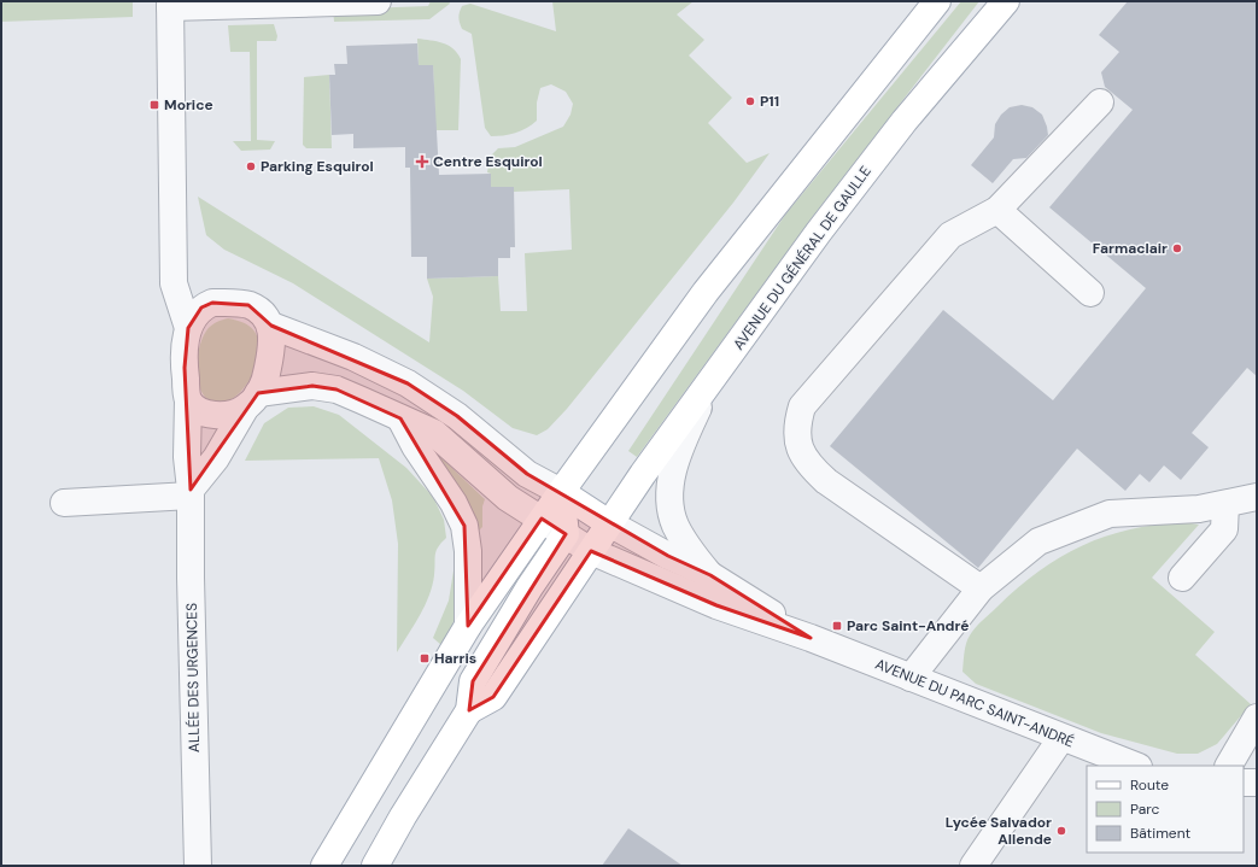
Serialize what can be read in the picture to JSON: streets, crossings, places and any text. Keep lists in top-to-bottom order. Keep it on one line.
{"streets":{"main road":["AVENUE DU GÉNÉRAL DE GAULLE"],"street":["ALLÉE DES URGENCES","AVENUE DU PARC SAINT-ANDRÉ"]},"places":{"other":["P11","Parking Esquirol","Farmaclair","Lycée Salvador Allende"],"transit":["Morice","Parc Saint-André","Harris"],"health":["Centre Esquirol"]},"legend":["Route","Parc","Bâtiment"]}
